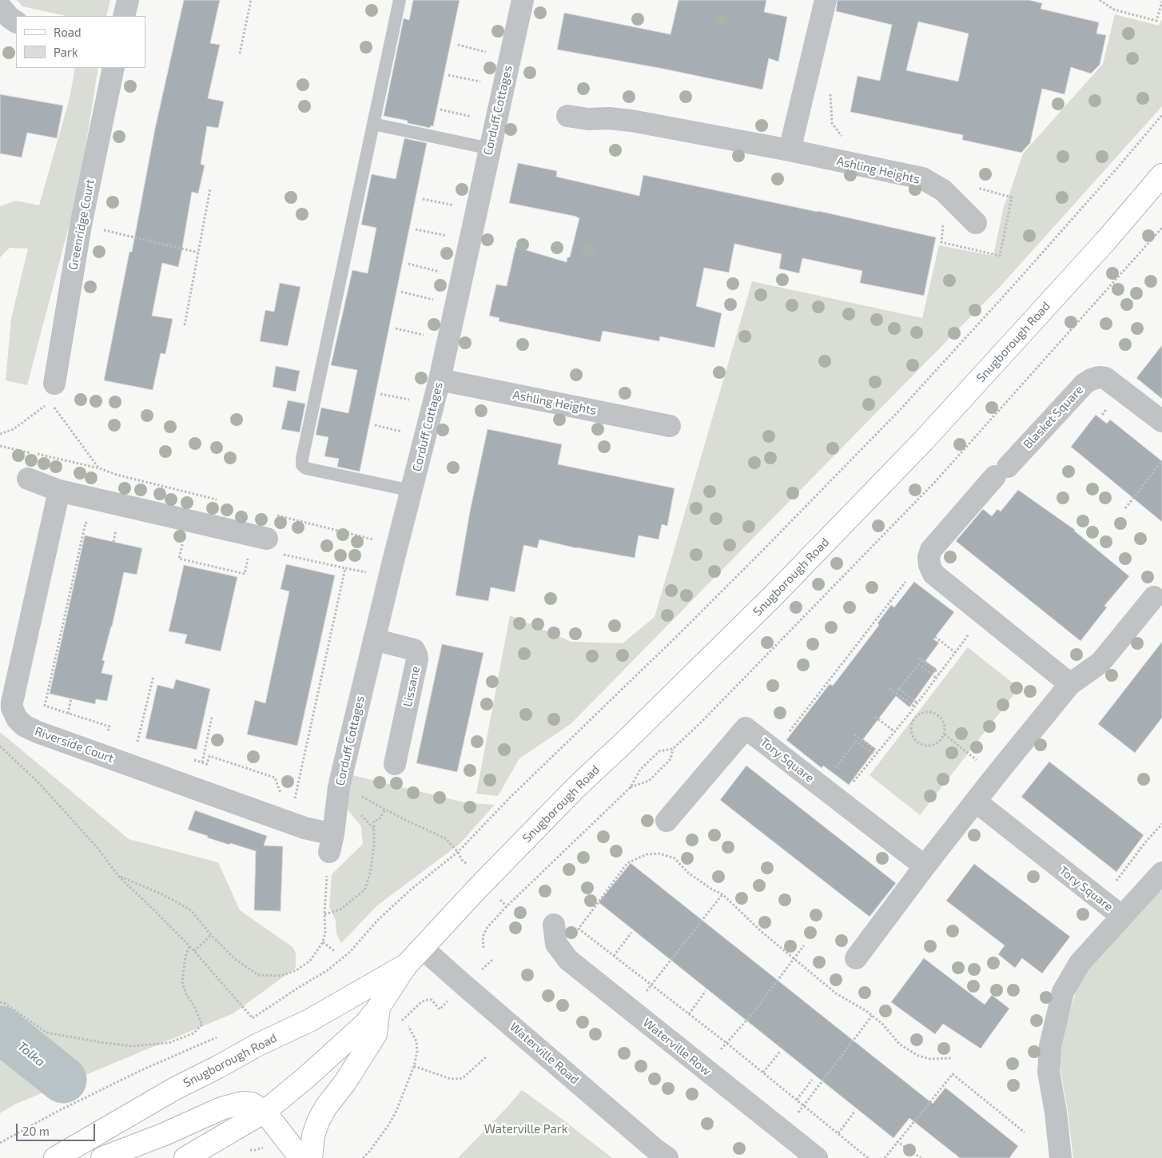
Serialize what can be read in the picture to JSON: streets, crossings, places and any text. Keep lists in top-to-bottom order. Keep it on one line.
{"streets":{"main road":["Snugborough Road"],"street":["Corduff Cottages","Ashling Heights","Greenridge Court","Blasket Square","Lissane","Riverside Court","Tory Square","Waterville Row","Waterville Road"]},"crossings":[["Corduff Cottages","Ashling Heights"],["Corduff Cottages","Lissane"],["Corduff Cottages","Riverside Court"],["Snugborough Road","Waterville Road"]],"water":["Tolka"],"parks":["Waterville Park"],"legend":["Road","Park"],"scale_bar":"20 m"}
